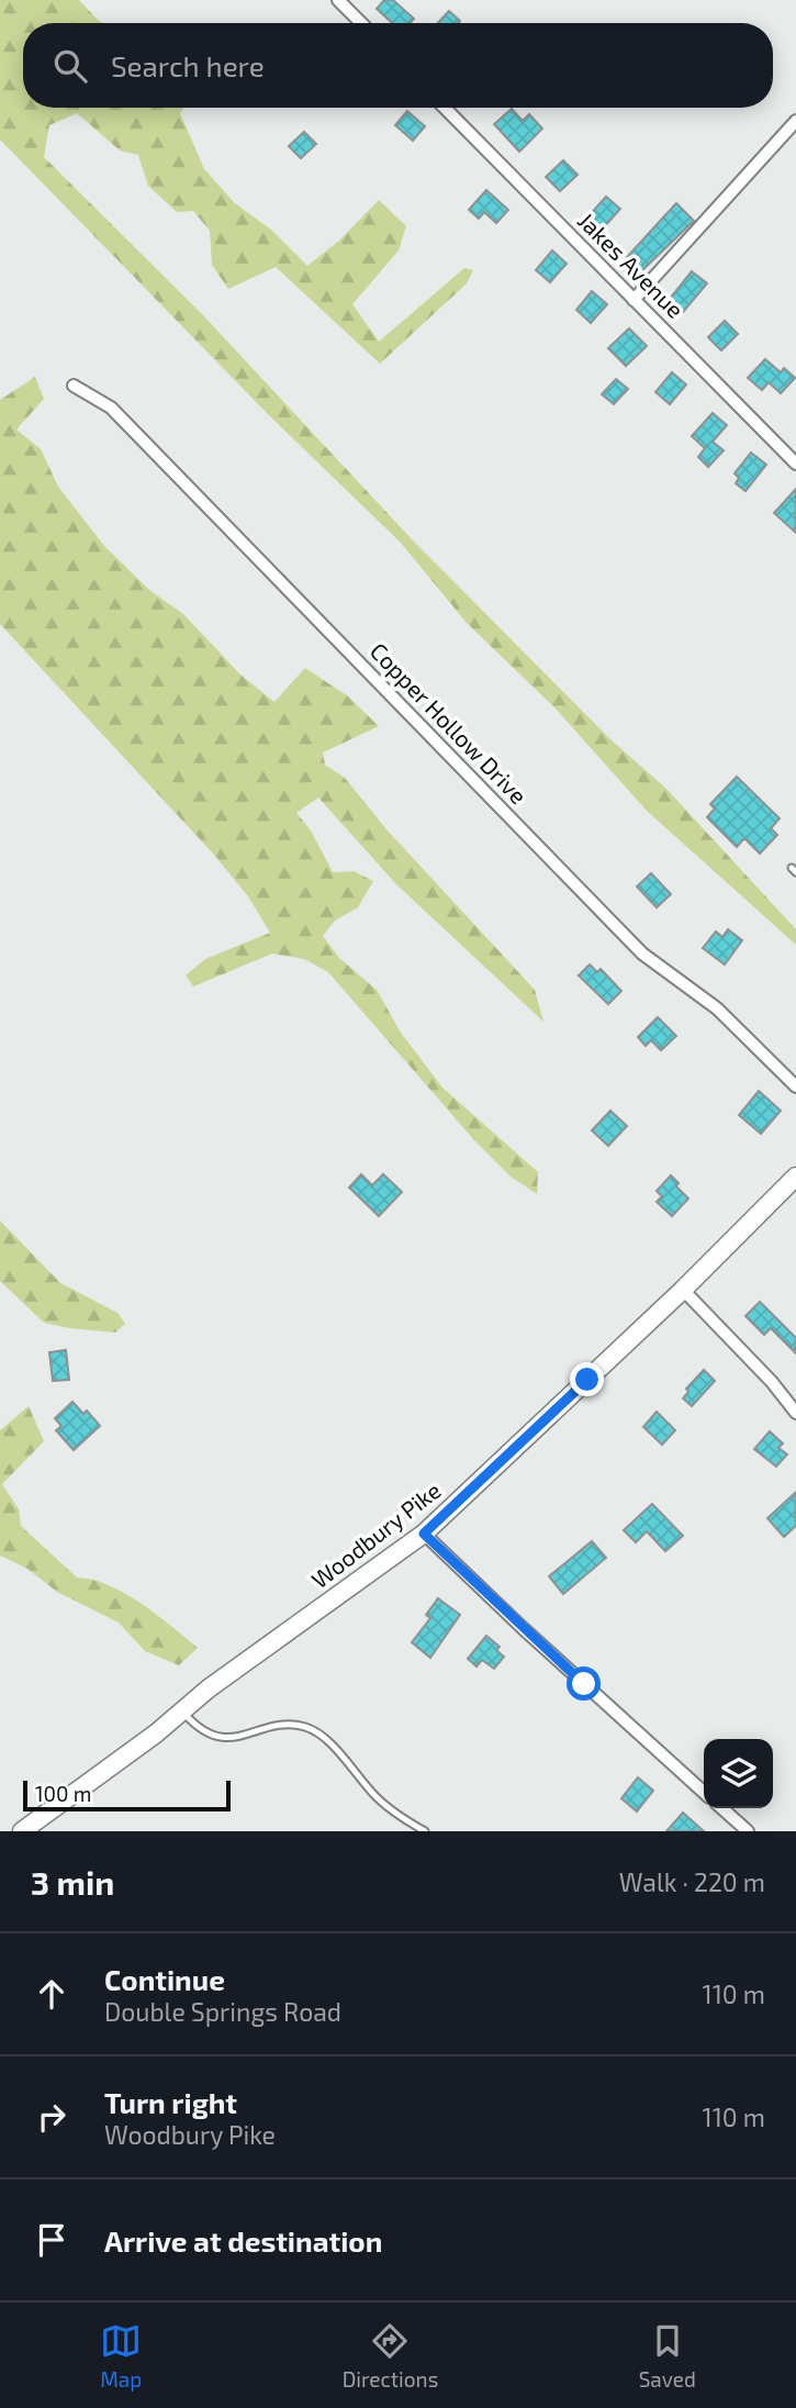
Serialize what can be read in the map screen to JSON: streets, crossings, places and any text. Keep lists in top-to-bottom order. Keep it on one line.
{"streets":{"street":["Jakes Avenue","Copper Hollow Drive","Woodbury Pike"]},"scale_bar":"100 m","page":{"search":"Search here","scale":"100 m","heading":["3 min","Walk · 220 m"],"list":[["Continue","Double Springs Road","110 m"],["Turn right","Woodbury Pike","110 m"],"Arrive at destination"],"nav":["Map","Directions","Saved"]}}
